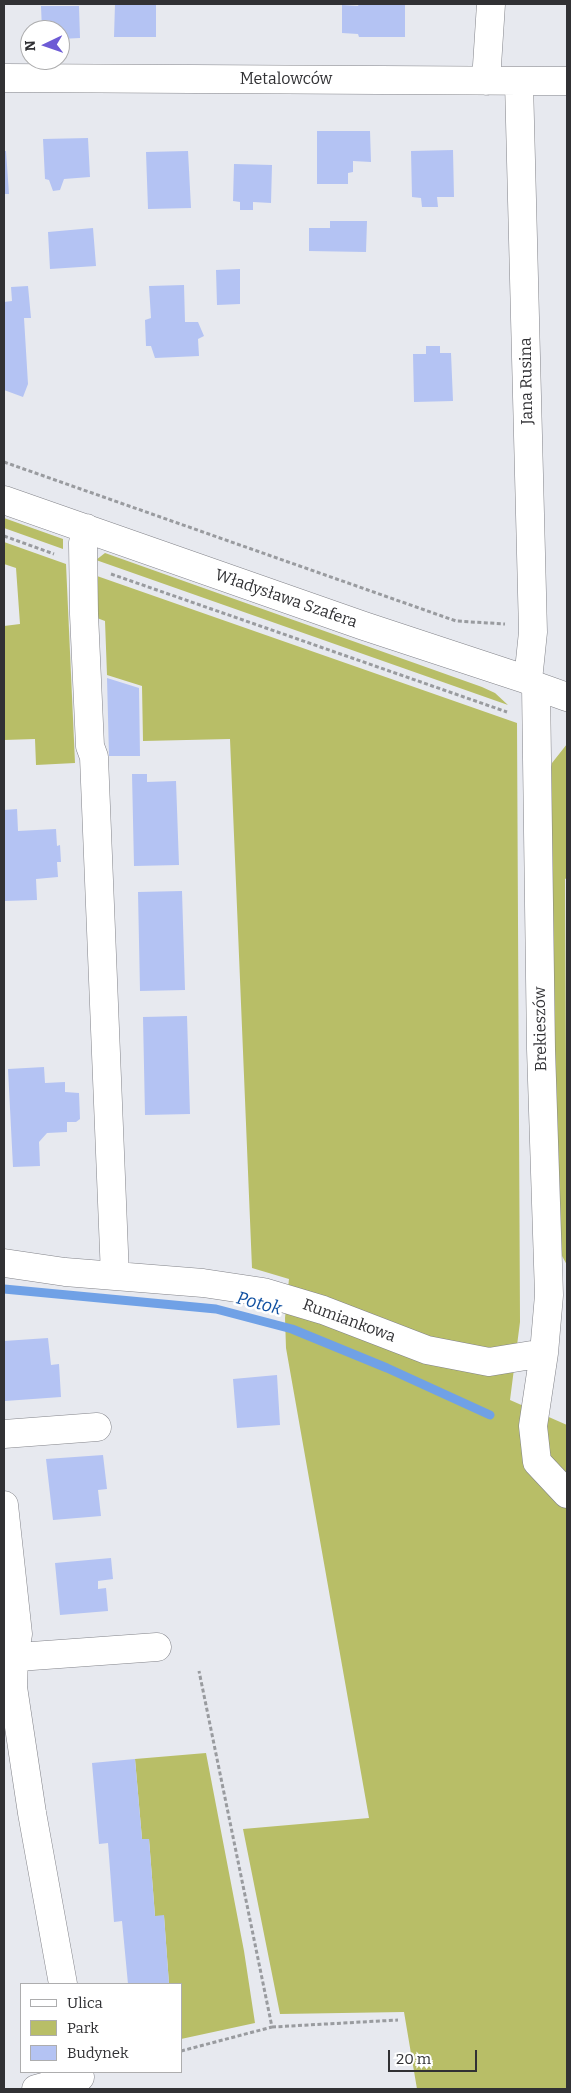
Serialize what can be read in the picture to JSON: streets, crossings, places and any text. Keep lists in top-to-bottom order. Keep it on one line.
{"streets":{"street":["Metalowców","Jana Rusina","Władysława Szafera","Brekieszów","Rumiankowa"]},"crossings":[["Metalowców","Jana Rusina"],["Jana Rusina","Władysława Szafera"],["Jana Rusina","Brekieszów"],["Władysława Szafera","Brekieszów"],["Brekieszów","Rumiankowa"]],"water":["Potok"],"legend":["Ulica","Park","Budynek"],"scale_bar":"20 m","north":"left"}
